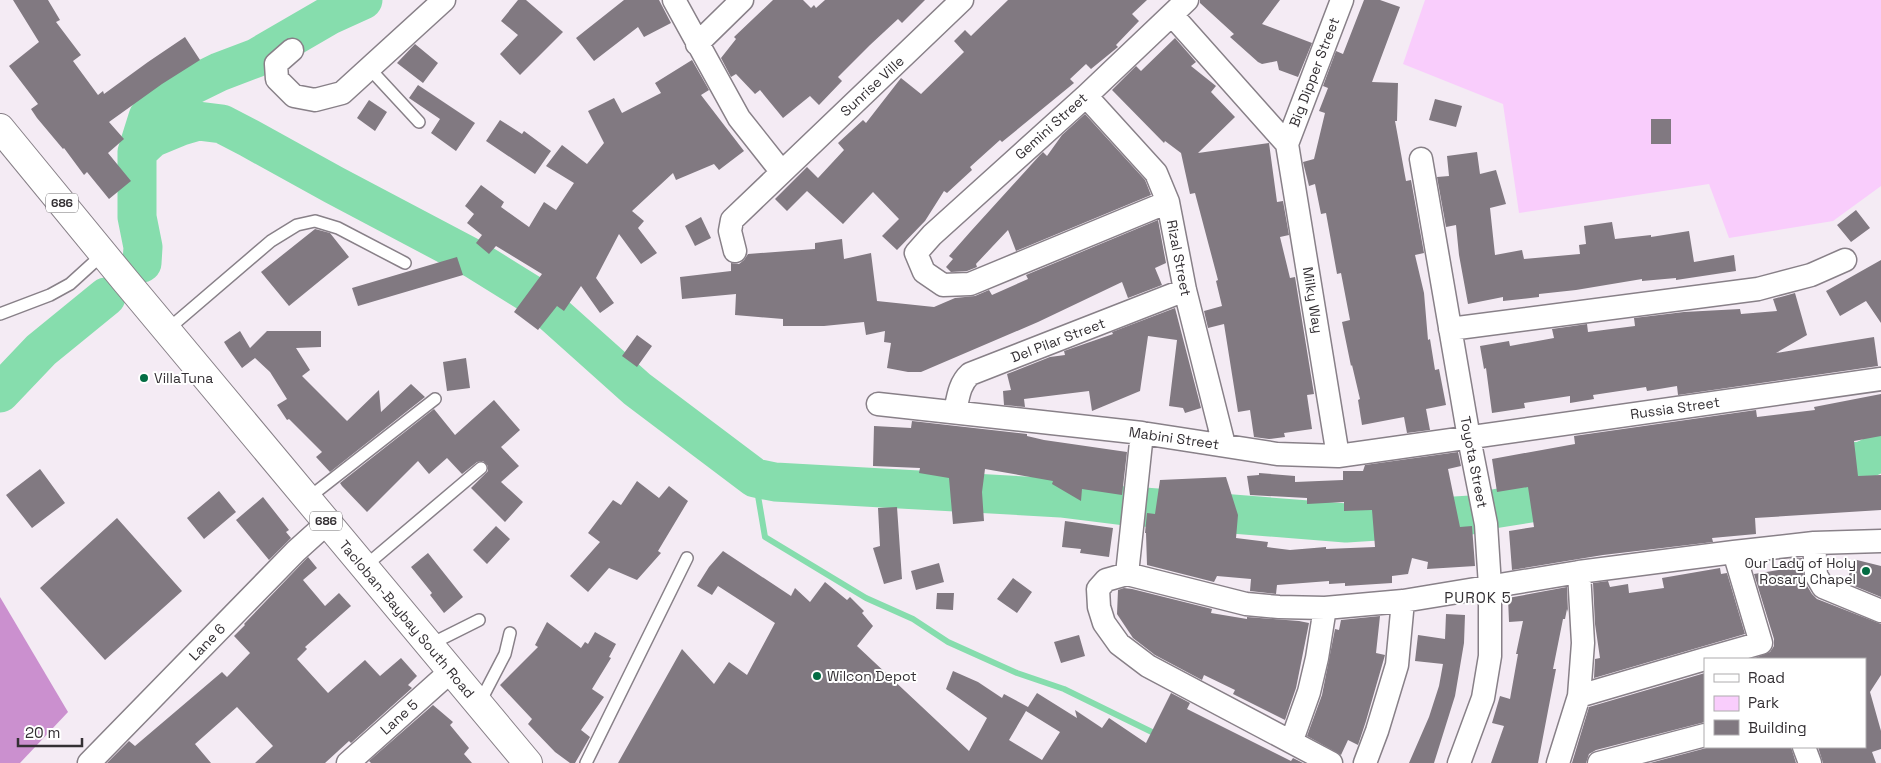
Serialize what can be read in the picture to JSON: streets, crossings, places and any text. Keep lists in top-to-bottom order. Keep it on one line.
{"streets":{"main road":["686","Tacloban-Baybay South Road"],"street":["Big Dipper Street","Sunrise Ville","Gemini Street","Rizal Street","Milky Way","Del Pilar Street","Russia Street","Mabini Street","Toyota Street","Lane 6","Lane 5"]},"crossings":[["Big Dipper Street","Milky Way"],["Gemini Street","Rizal Street"],["Rizal Street","Del Pilar Street"],["Rizal Street","Mabini Street"],["Milky Way","Mabini Street"],["Del Pilar Street","Mabini Street"],["Russia Street","Mabini Street"],["Russia Street","Toyota Street"],["Mabini Street","Toyota Street"],["Tacloban-Baybay South Road","Lane 6"],["Tacloban-Baybay South Road","Lane 5"]],"districts":["PUROK 5"],"places":["VillaTuna","Our Lady of Holy Rosary Chapel","Wilcon Depot"],"legend":["Road","Park","Building"],"scale_bar":"20 m"}
